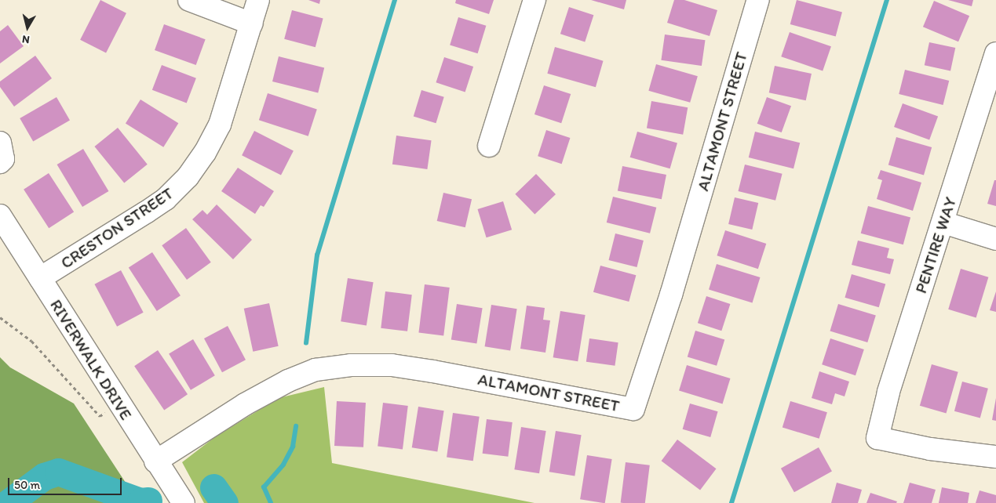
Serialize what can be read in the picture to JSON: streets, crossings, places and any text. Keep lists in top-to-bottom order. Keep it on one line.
{"streets":{"street":["ALTAMONT STREET","CRESTON STREET","PENTIRE WAY","RIVERWALK DRIVE"]},"crossings":[["ALTAMONT STREET","RIVERWALK DRIVE"],["CRESTON STREET","RIVERWALK DRIVE"]],"scale_bar":"50 m","north":"bottom"}
